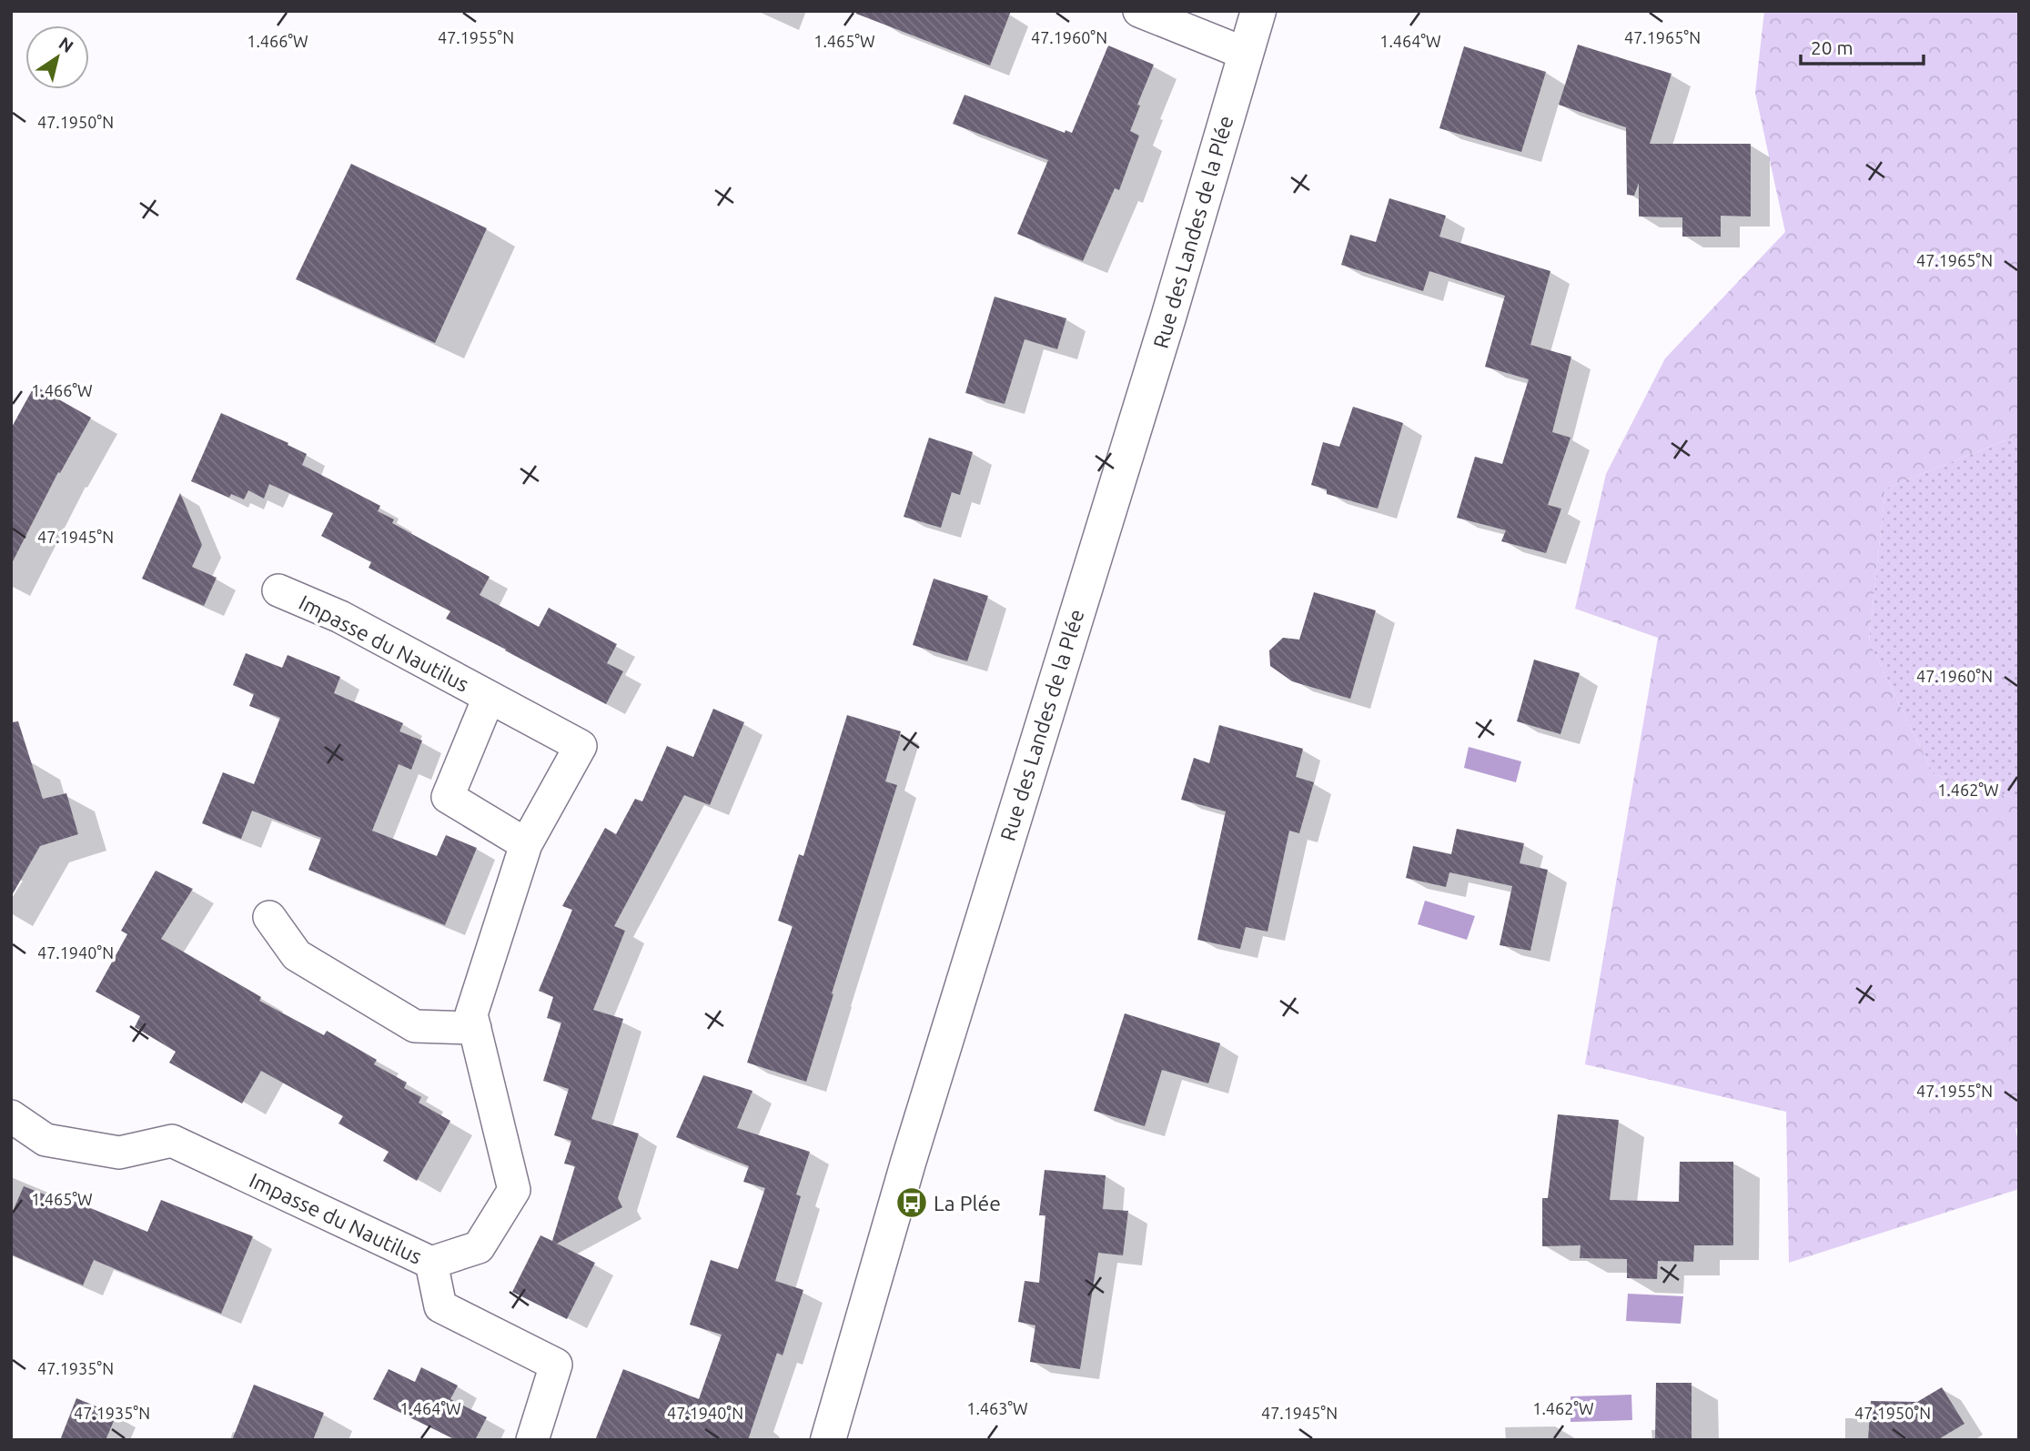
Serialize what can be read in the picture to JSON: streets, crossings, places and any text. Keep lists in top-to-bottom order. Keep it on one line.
{"streets":{"street":["Rue des Landes de la Plée","Impasse du Nautilus"]},"places":{"bus stop":["La Plée"]},"scale_bar":"20 m","north":"top right","coordinates":["47.1955°N","47.1960°N","47.1965°N","1.466°W","1.465°W","1.464°W","47.1950°N","47.1945°N","1.462°W","47.1940°N","47.1935°N","1.463°W"]}
